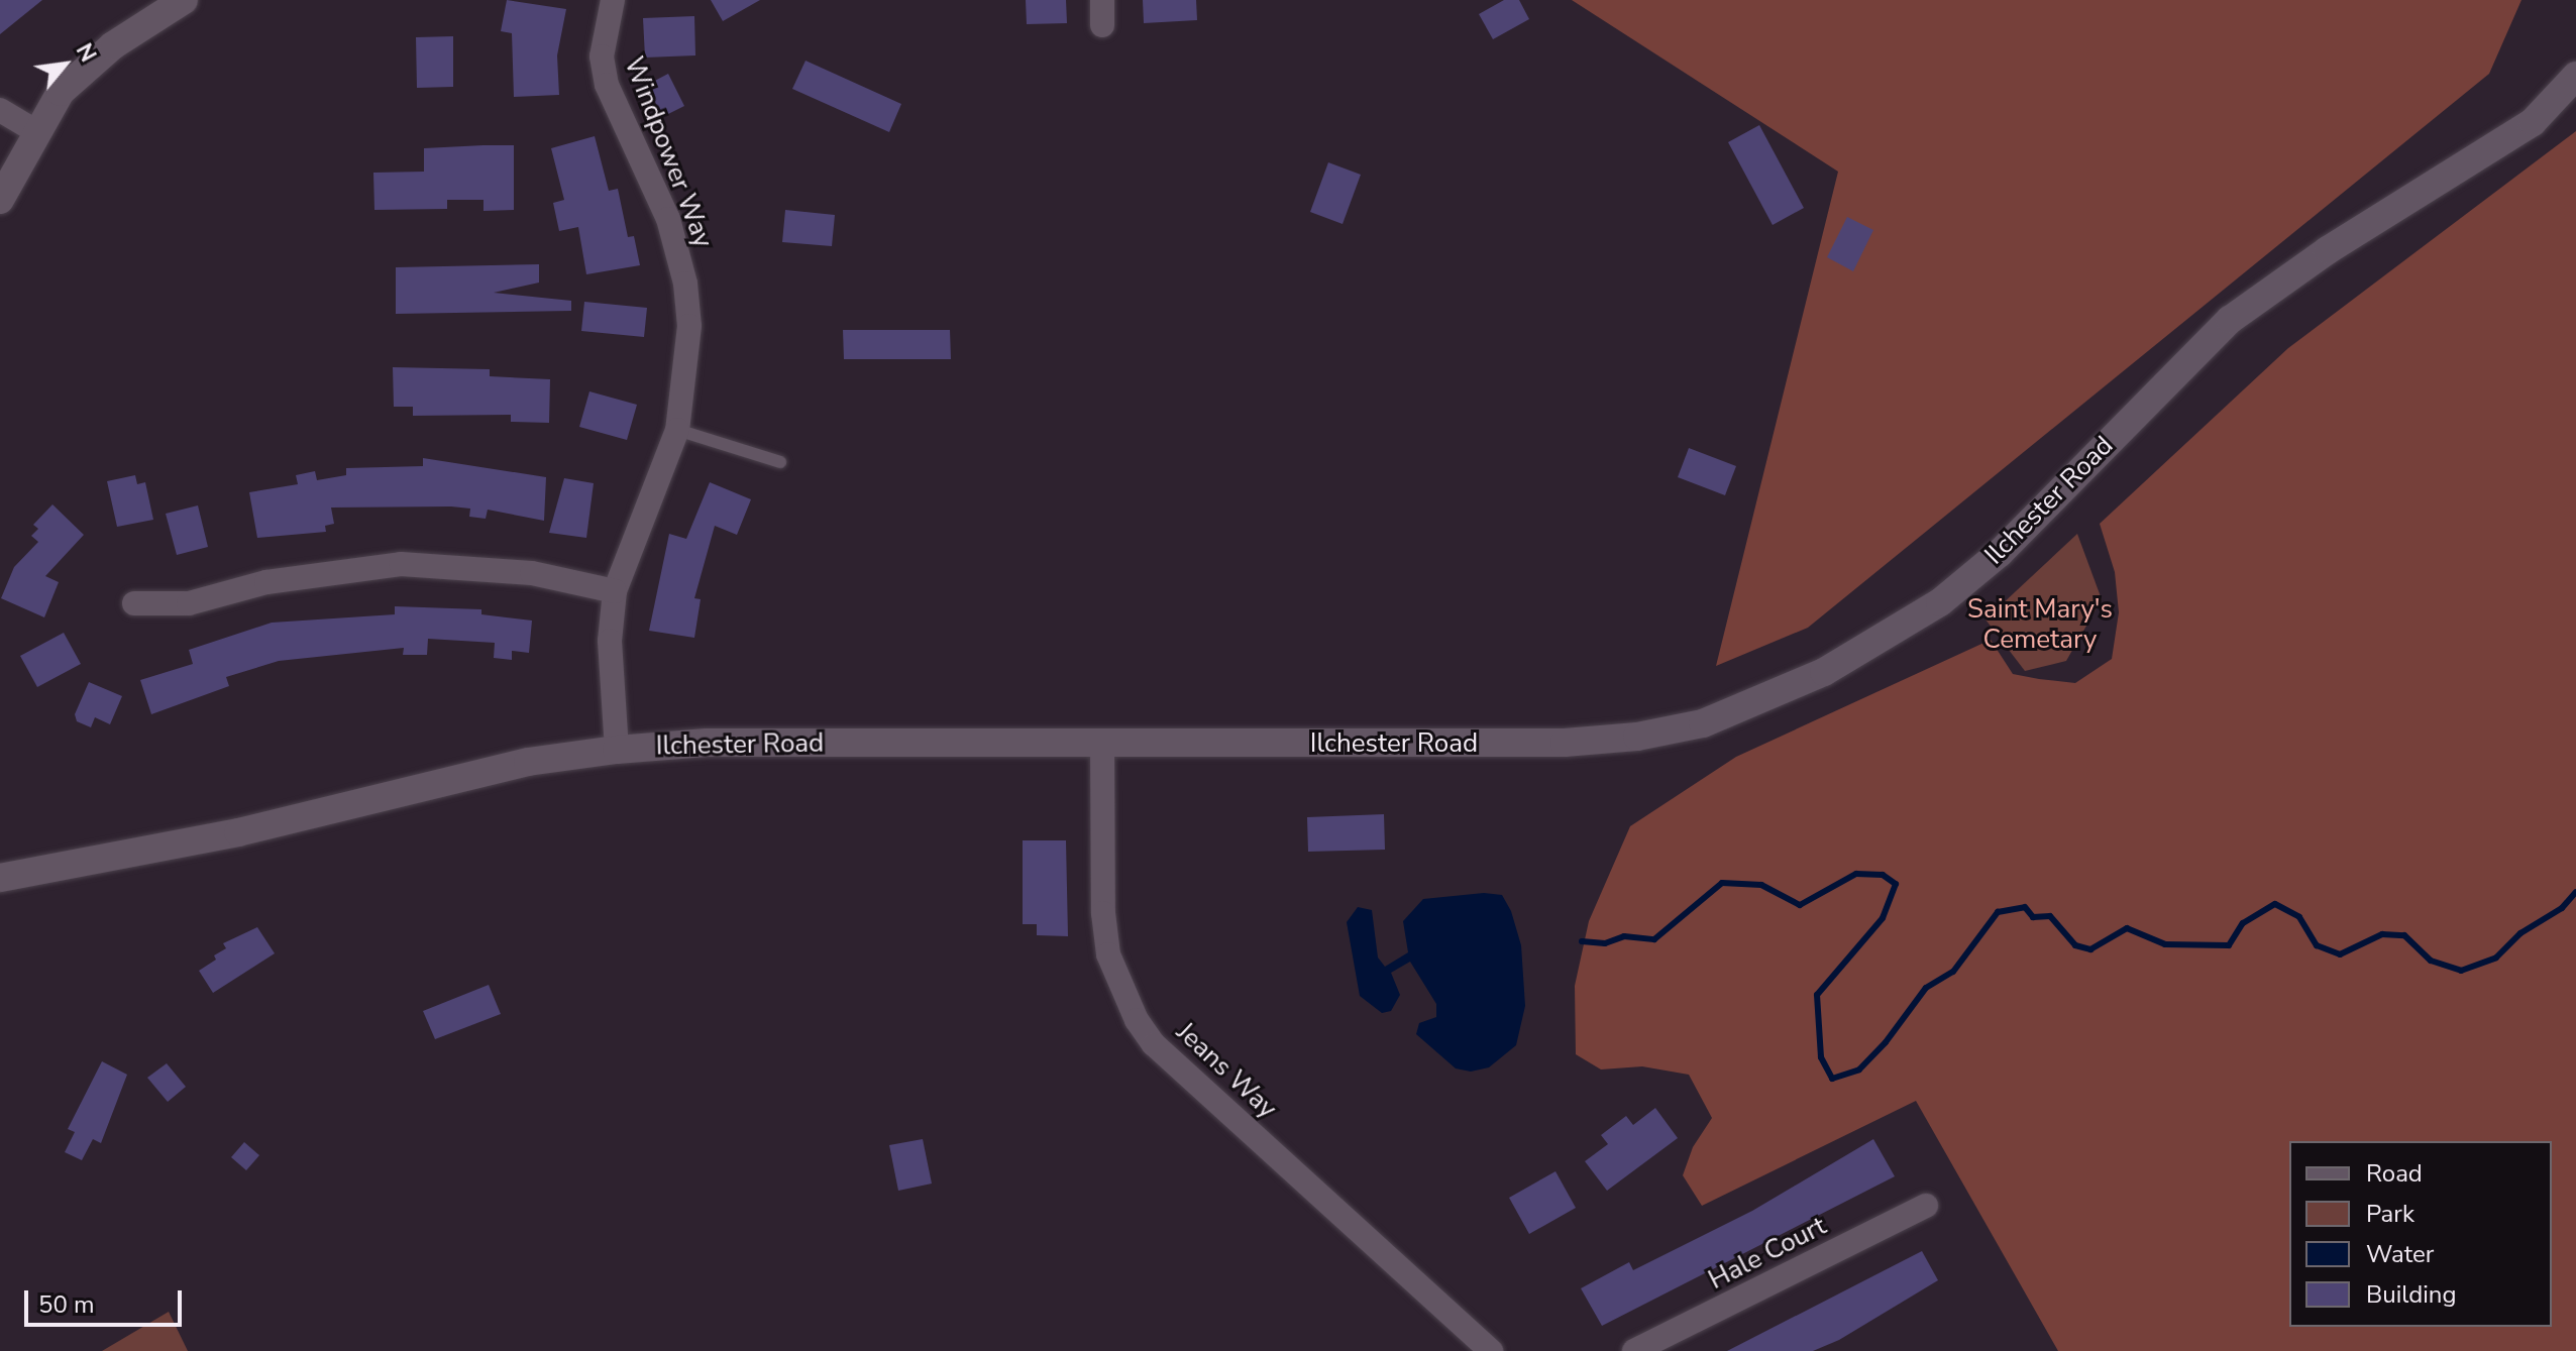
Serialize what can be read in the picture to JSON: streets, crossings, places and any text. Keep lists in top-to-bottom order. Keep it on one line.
{"streets":{"street":["Windpower Way","Ilchester Road","Jeans Way","Hale Court"]},"crossings":[["Windpower Way","Ilchester Road"],["Ilchester Road","Jeans Way"]],"parks":["Saint Mary's Cemetary"],"legend":["Road","Park","Water","Building"],"scale_bar":"50 m","north":"top right"}
